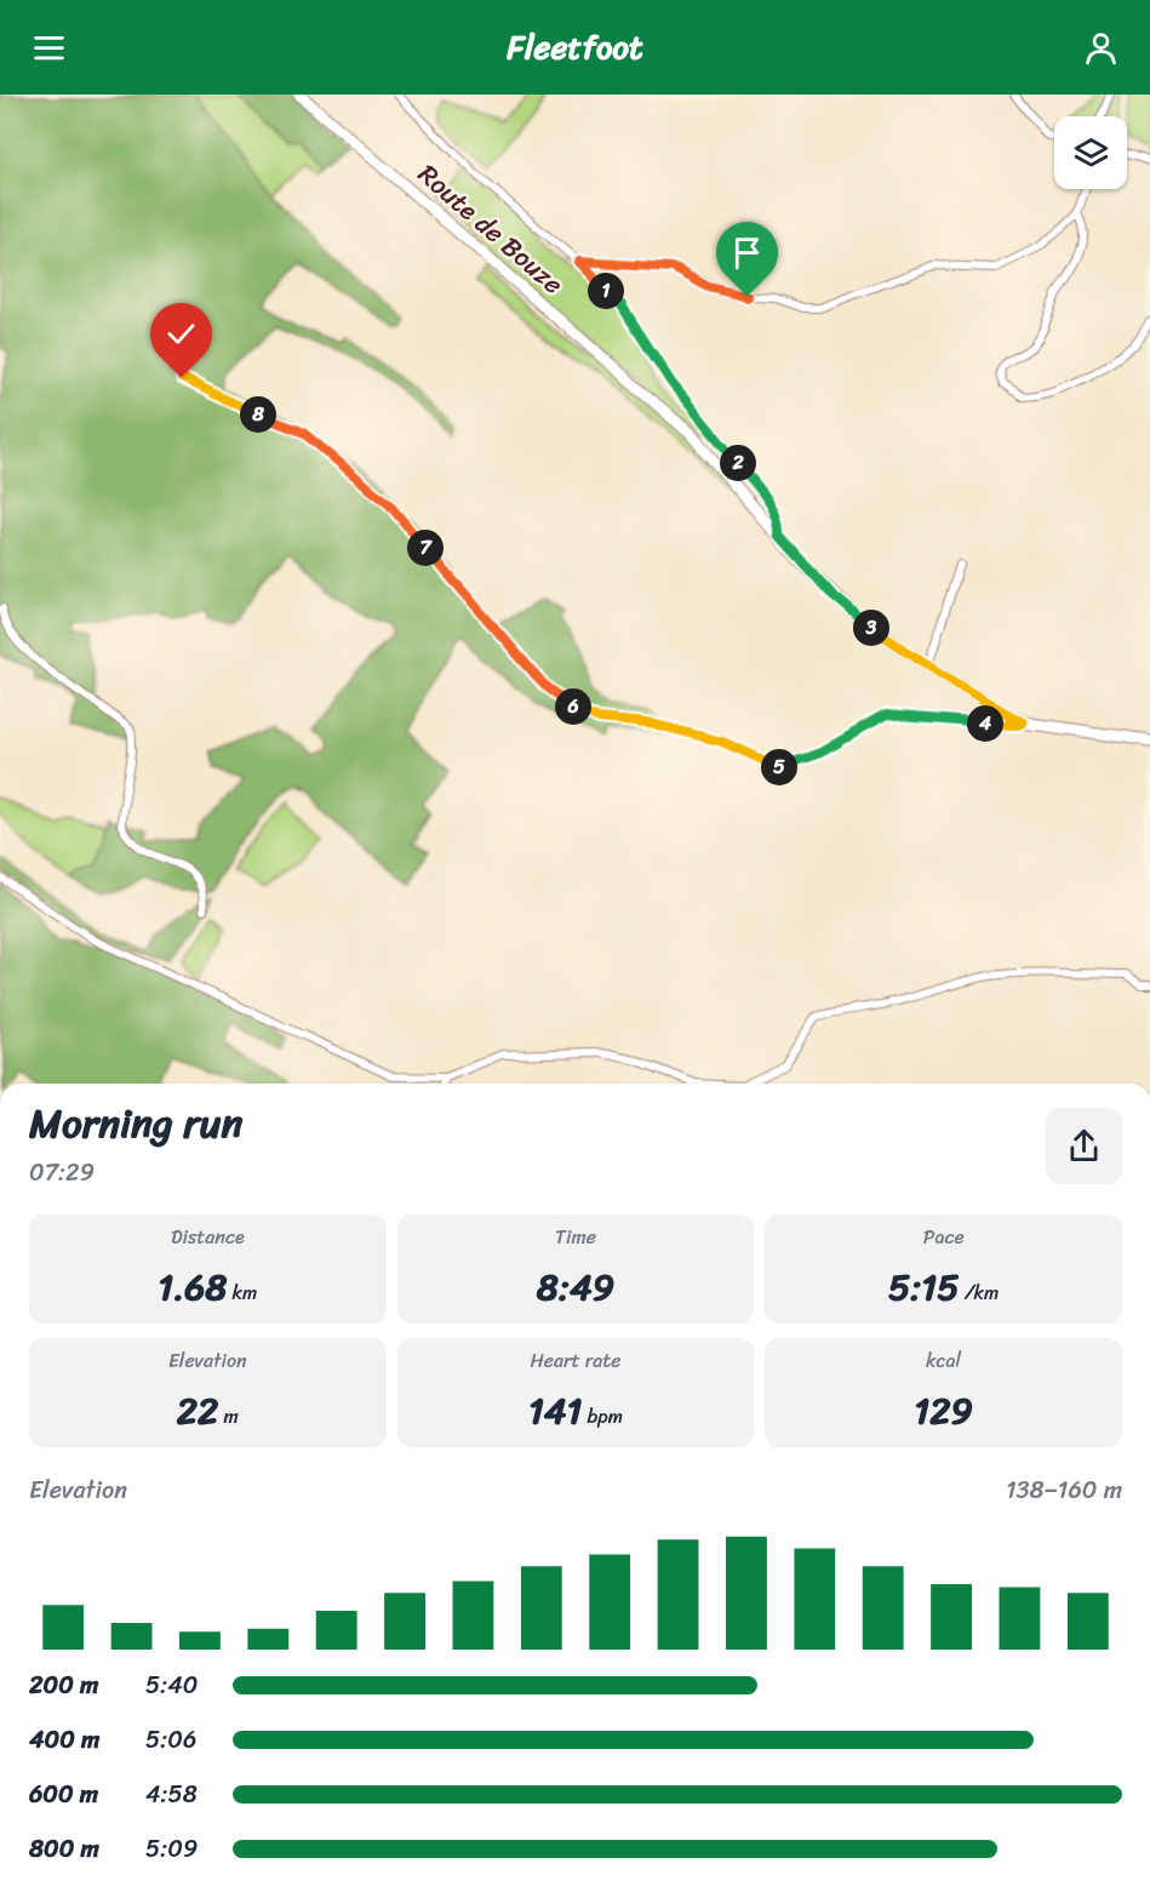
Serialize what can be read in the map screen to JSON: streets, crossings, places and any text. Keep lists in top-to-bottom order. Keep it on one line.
{"streets":{"main road":["Route de Bouze"]},"page":{"header":"Fleetfoot","pins":["1","8","2","7","3","6","4","5"],"heading":["Morning run","07:29"],"stats":[["Distance","1.68 km"],["Time","8:49"],["Pace","5:15 /km"],["Elevation","22 m"],["Heart rate","141 bpm"],["kcal","129"]],"chart":["Elevation","138–160 m"],"list":[{"name":"200 m","note":"5:40"},{"name":"400 m","note":"5:06"},{"name":"600 m","note":"4:58"},{"name":"800 m","note":"5:09"}]}}
